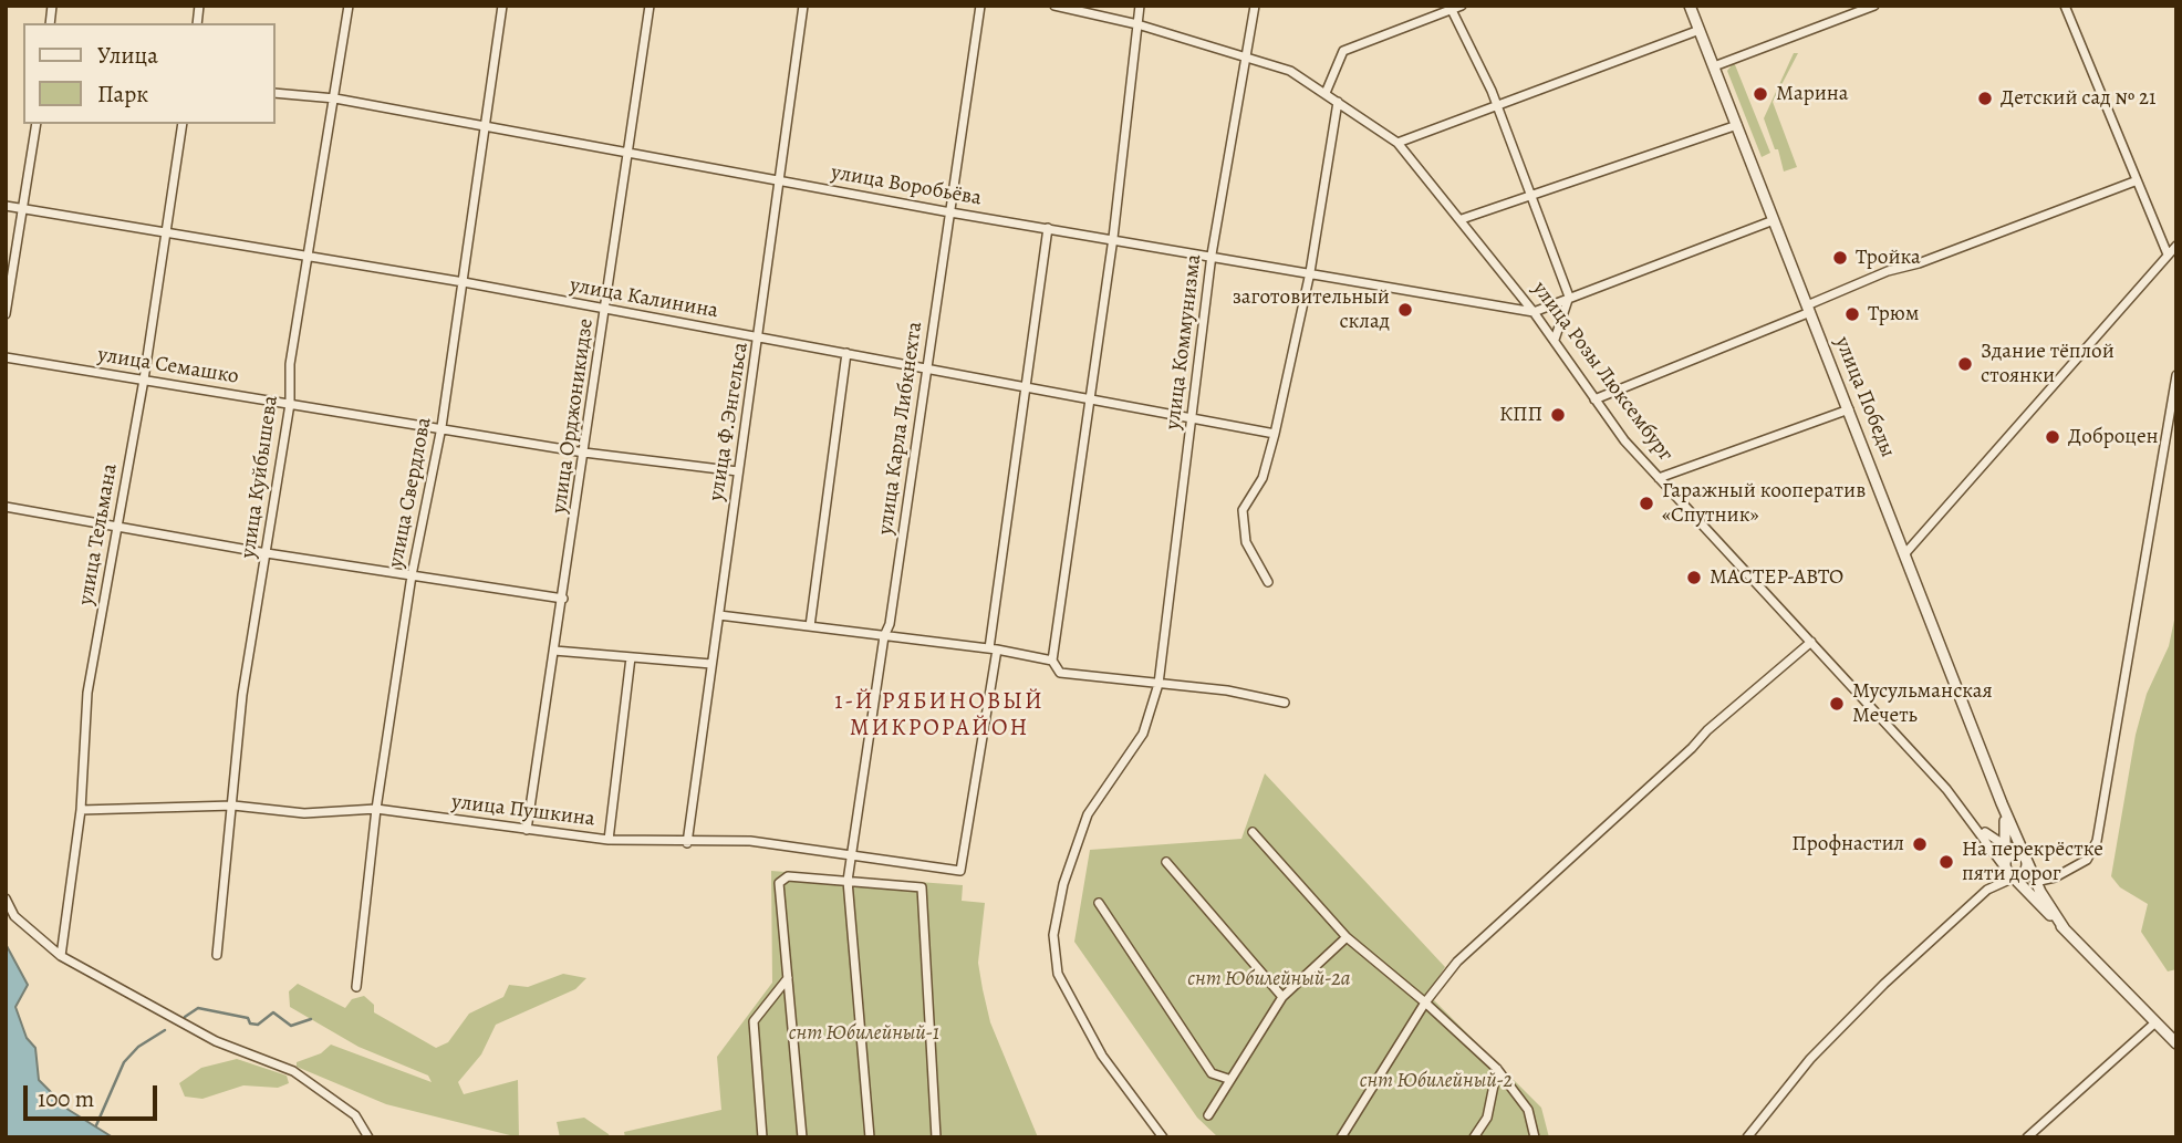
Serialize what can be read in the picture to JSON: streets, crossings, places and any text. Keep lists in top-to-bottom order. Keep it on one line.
{"streets":{"street":["улица Воробьёва","улица Калинина","улица Коммунизма","улица Семашко","улица Розы Люксембург","улица Победы","улица Орджоникидзе","улица Ф.Энгельса","улица Карла Либкнехта","улица Куйбышева","улица Свердлова","улица Тельмана","улица Пушкина"]},"crossings":[["улица Воробьёва","улица Коммунизма"],["улица Воробьёва","улица Розы Люксембург"],["улица Воробьёва","улица Орджоникидзе"],["улица Воробьёва","улица Ф.Энгельса"],["улица Воробьёва","улица Карла Либкнехта"],["улица Воробьёва","улица Куйбышева"],["улица Воробьёва","улица Свердлова"],["улица Калинина","улица Коммунизма"],["улица Калинина","улица Орджоникидзе"],["улица Калинина","улица Ф.Энгельса"],["улица Калинина","улица Карла Либкнехта"],["улица Калинина","улица Куйбышева"],["улица Калинина","улица Свердлова"],["улица Калинина","улица Тельмана"],["улица Коммунизма","улица Розы Люксембург"],["улица Семашко","улица Орджоникидзе"],["улица Семашко","улица Ф.Энгельса"],["улица Семашко","улица Куйбышева"],["улица Семашко","улица Свердлова"],["улица Семашко","улица Тельмана"],["улица Розы Люксембург","улица Победы"],["улица Орджоникидзе","улица Пушкина"],["улица Ф.Энгельса","улица Пушкина"],["улица Карла Либкнехта","улица Пушкина"],["улица Куйбышева","улица Пушкина"],["улица Свердлова","улица Пушкина"],["улица Тельмана","улица Пушкина"]],"districts":["1-Й РЯБИНОВЫЙ МИКРОРАЙОН"],"parks":["снт Юбилейный-2а","снт Юбилейный-1","снт Юбилейный-2"],"places":["Марина","Детский сад № 21","Тройка","заготовительный склад","Трюм","Здание тёплой стоянки","КПП","Доброцен","Гаражный кооператив «Спутник»","МАСТЕР-АВТО","Мусульманская Мечеть","Профнастил","На перекрёстке пяти дорог"],"legend":["Улица","Парк"],"scale_bar":"100 m"}
